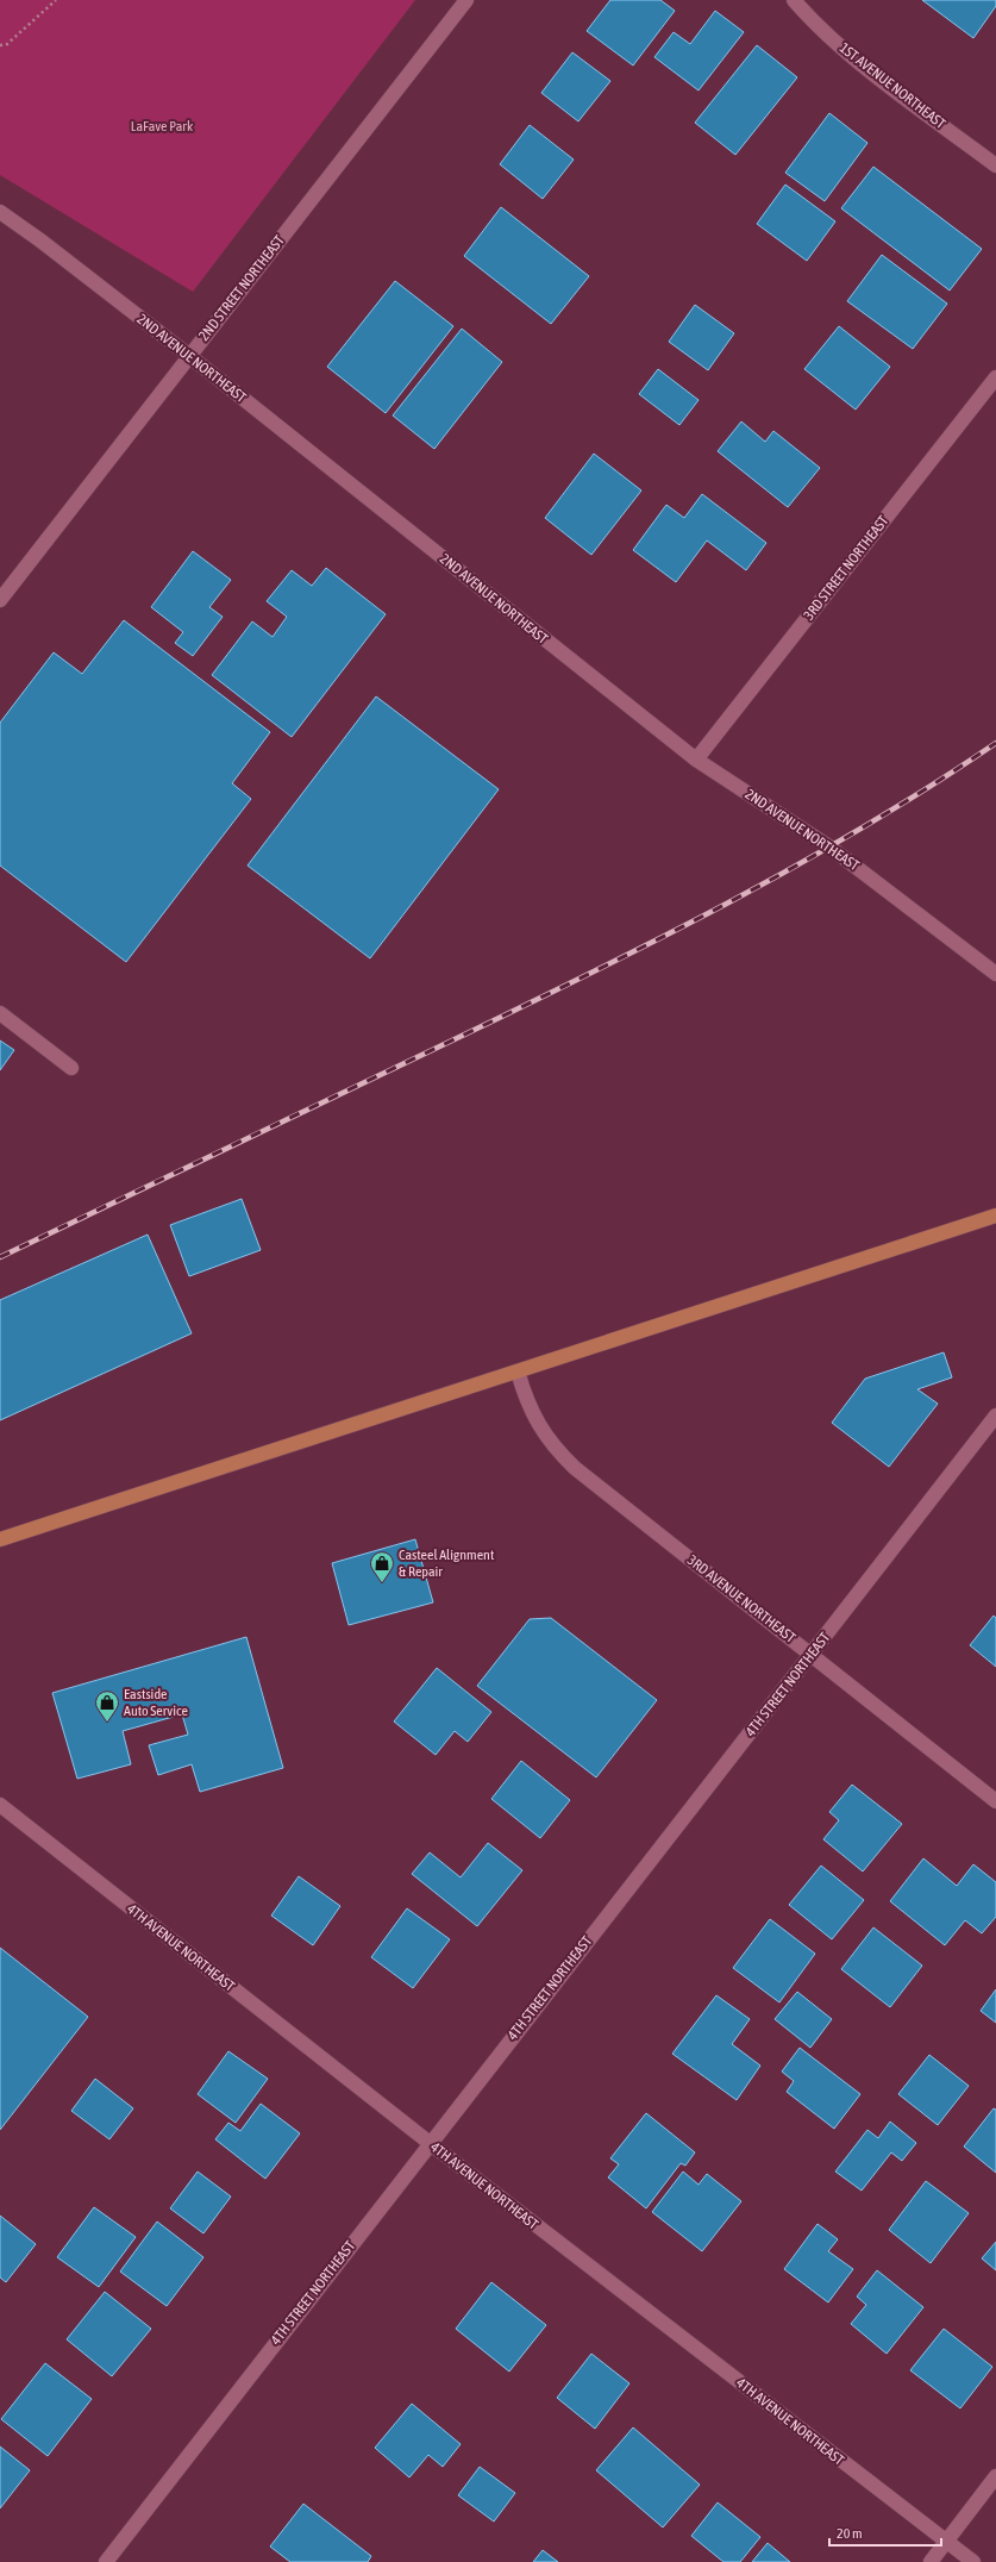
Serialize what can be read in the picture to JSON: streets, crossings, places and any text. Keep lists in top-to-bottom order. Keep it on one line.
{"streets":{"street":["1ST AVENUE NORTHEAST","2ND STREET NORTHEAST","2ND AVENUE NORTHEAST","3RD STREET NORTHEAST","3RD AVENUE NORTHEAST","4TH STREET NORTHEAST","4TH AVENUE NORTHEAST"]},"crossings":[["2ND STREET NORTHEAST","2ND AVENUE NORTHEAST"],["2ND AVENUE NORTHEAST","3RD STREET NORTHEAST"],["3RD AVENUE NORTHEAST","4TH STREET NORTHEAST"],["4TH STREET NORTHEAST","4TH AVENUE NORTHEAST"]],"parks":["LaFave Park"],"places":{"shop":["Casteel Alignment & Repair","Eastside Auto Service"]},"scale_bar":"20 m"}
